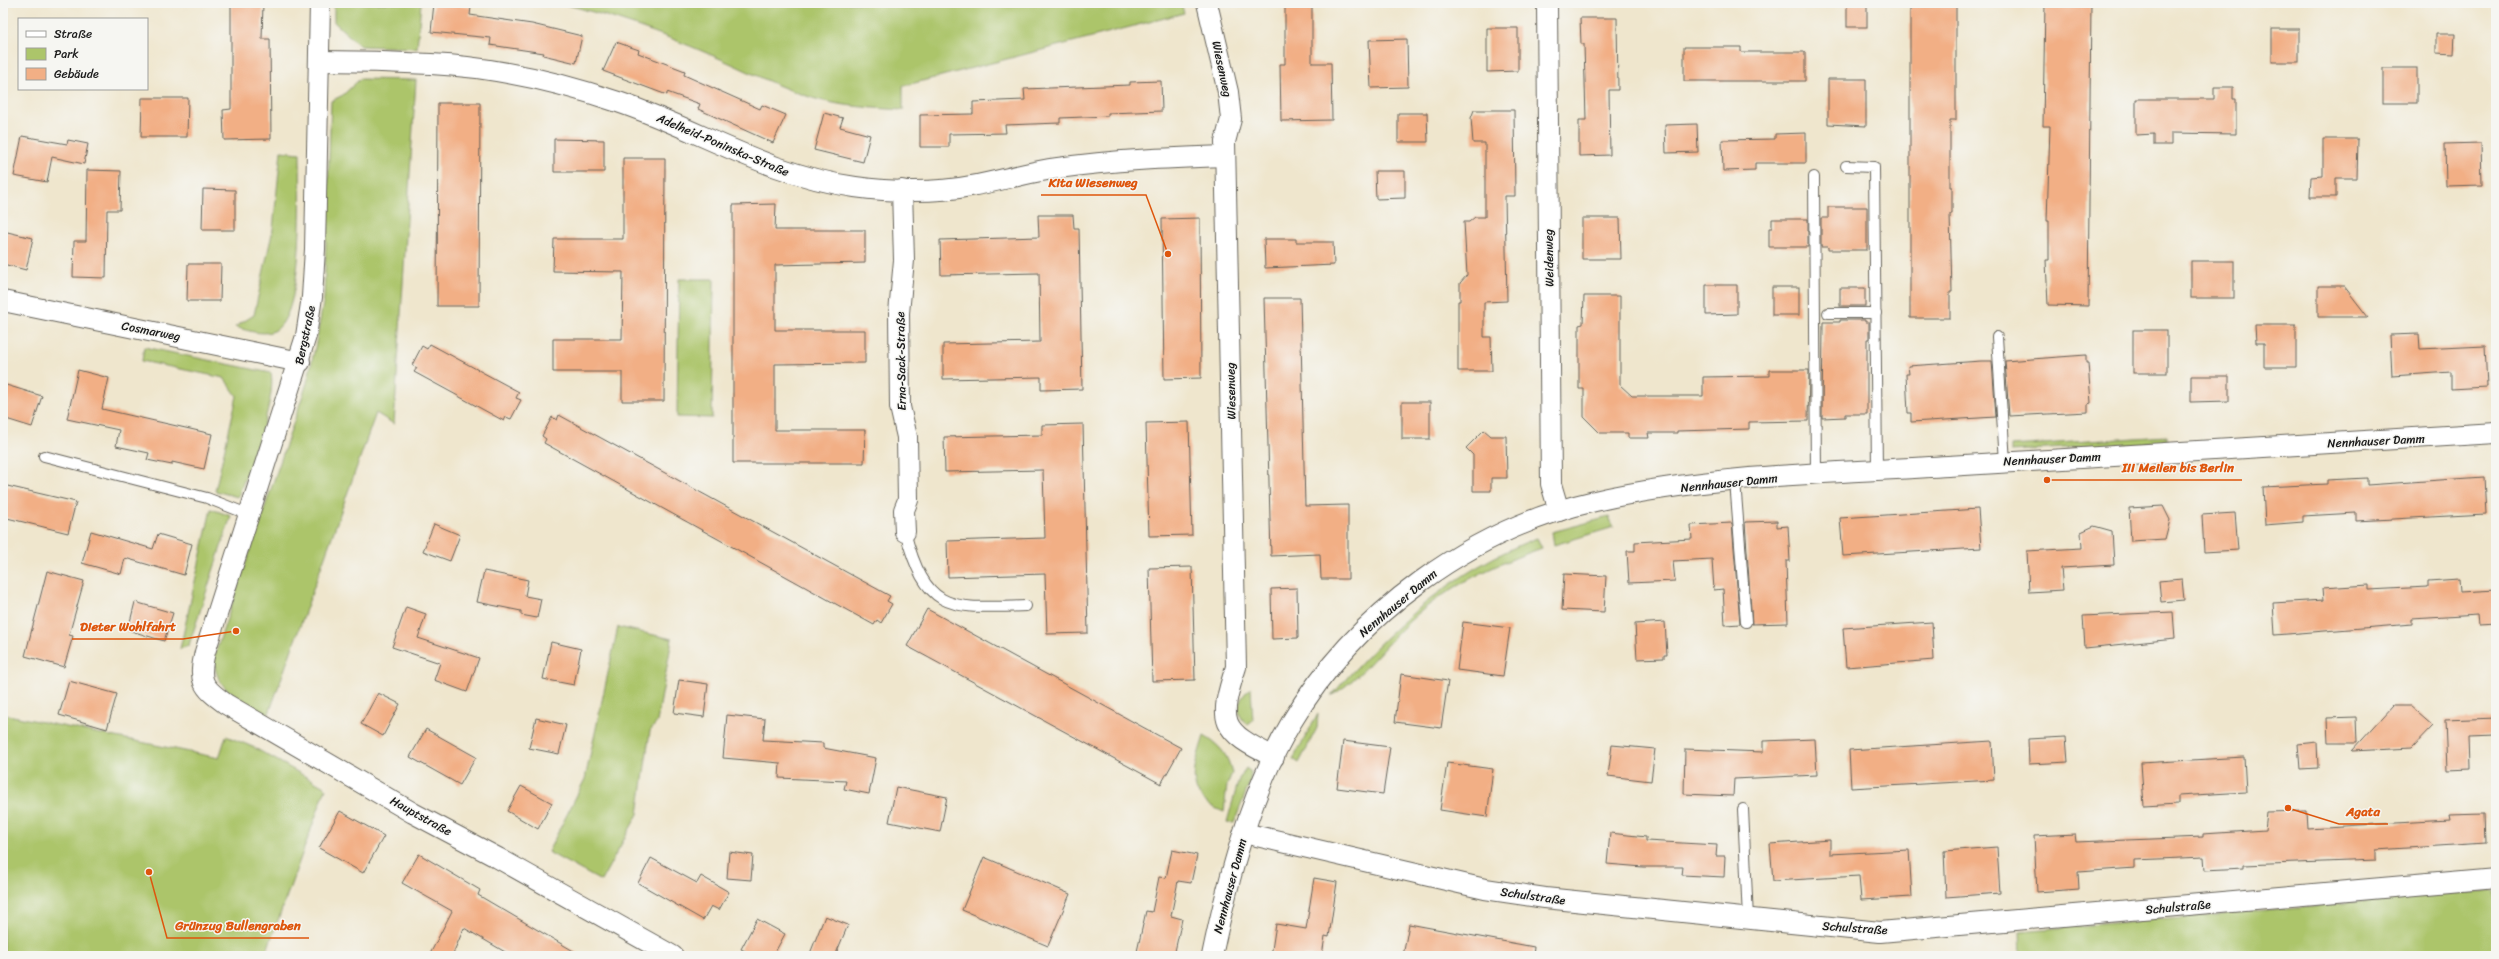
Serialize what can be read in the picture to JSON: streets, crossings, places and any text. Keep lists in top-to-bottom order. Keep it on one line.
{"streets":{"street":["Wiesenweg","Adelheid-Poninska-Straße","Weidenweg","Cosmarweg","Bergstraße","Erna-Sack-Straße","Nennhauser Damm","Hauptstraße","Schulstraße"]},"crossings":[["Wiesenweg","Adelheid-Poninska-Straße"],["Wiesenweg","Nennhauser Damm"],["Adelheid-Poninska-Straße","Bergstraße"],["Adelheid-Poninska-Straße","Erna-Sack-Straße"],["Weidenweg","Nennhauser Damm"],["Cosmarweg","Bergstraße"],["Bergstraße","Hauptstraße"],["Nennhauser Damm","Schulstraße"]],"places":["Kita Wiesenweg","III Meilen bis Berlin","Dieter Wohlfahrt","Agata","Grünzug Bullengraben"],"legend":["Straße","Park","Gebäude"]}
